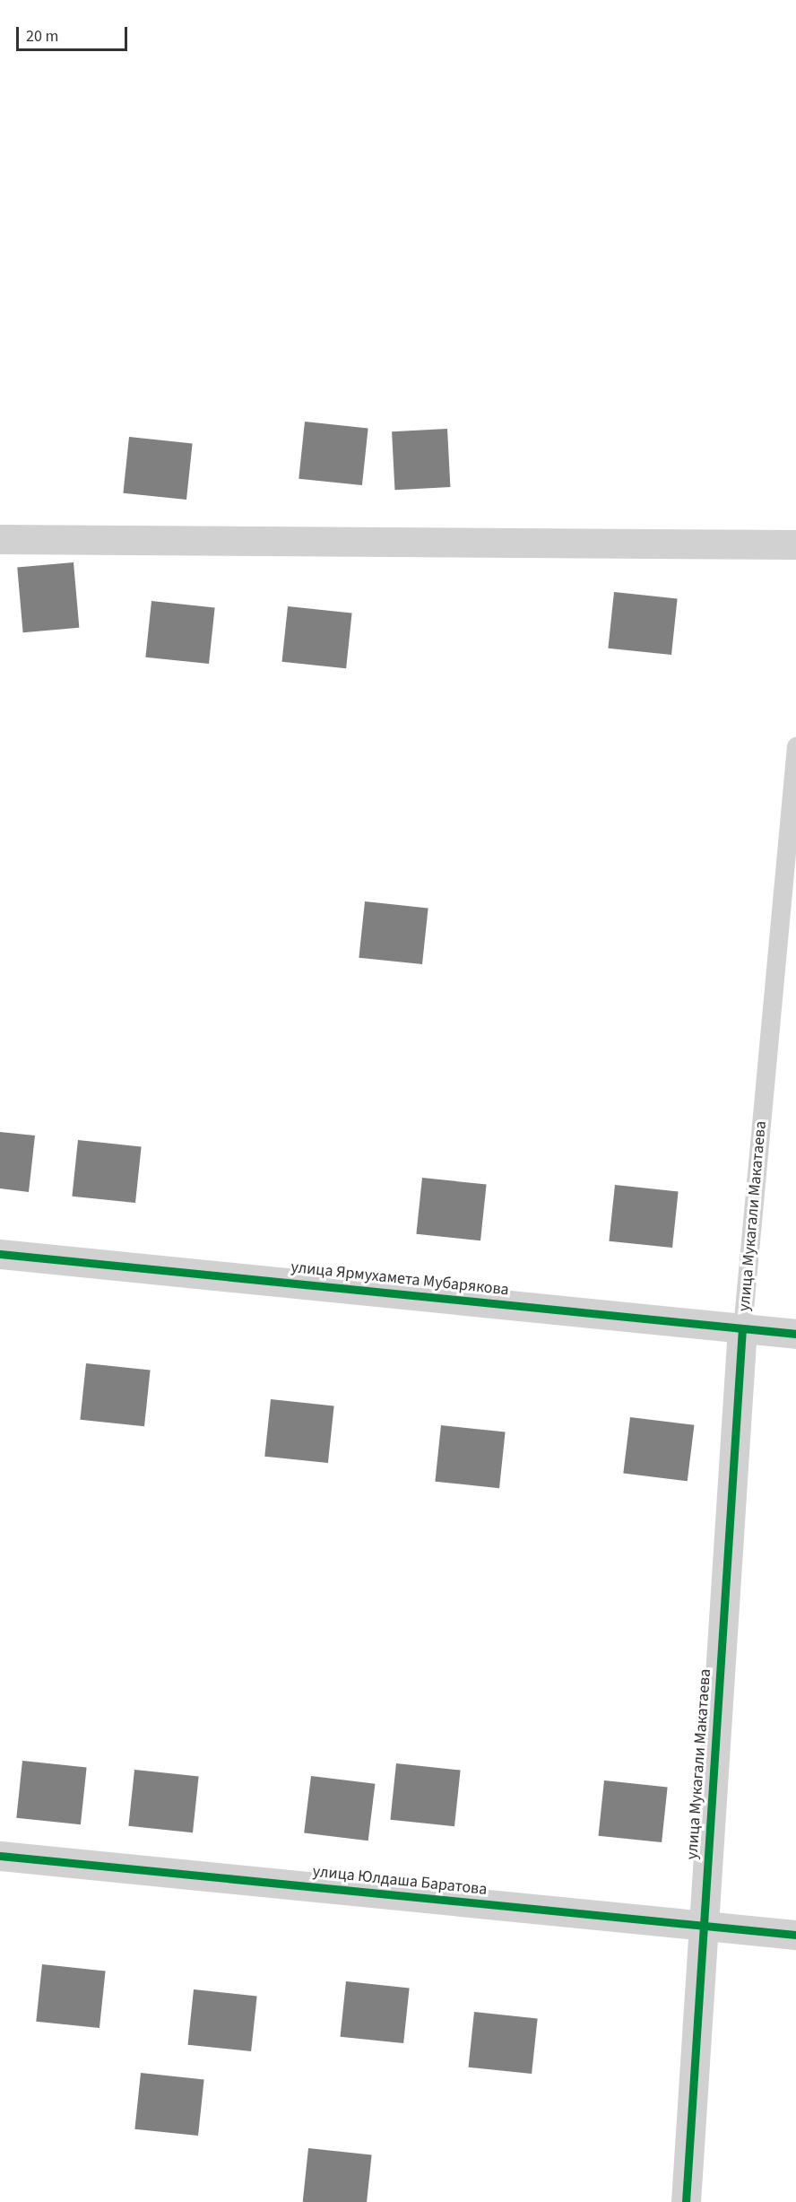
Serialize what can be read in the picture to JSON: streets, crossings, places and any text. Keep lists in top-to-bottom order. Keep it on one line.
{"streets":{"street":["улица Мукагали Макатаева","улица Ярмухамета Мубарякова","улица Юлдаша Баратова"]},"crossings":[["улица Мукагали Макатаева","улица Ярмухамета Мубарякова"],["улица Мукагали Макатаева","улица Юлдаша Баратова"]],"scale_bar":"20 m"}
